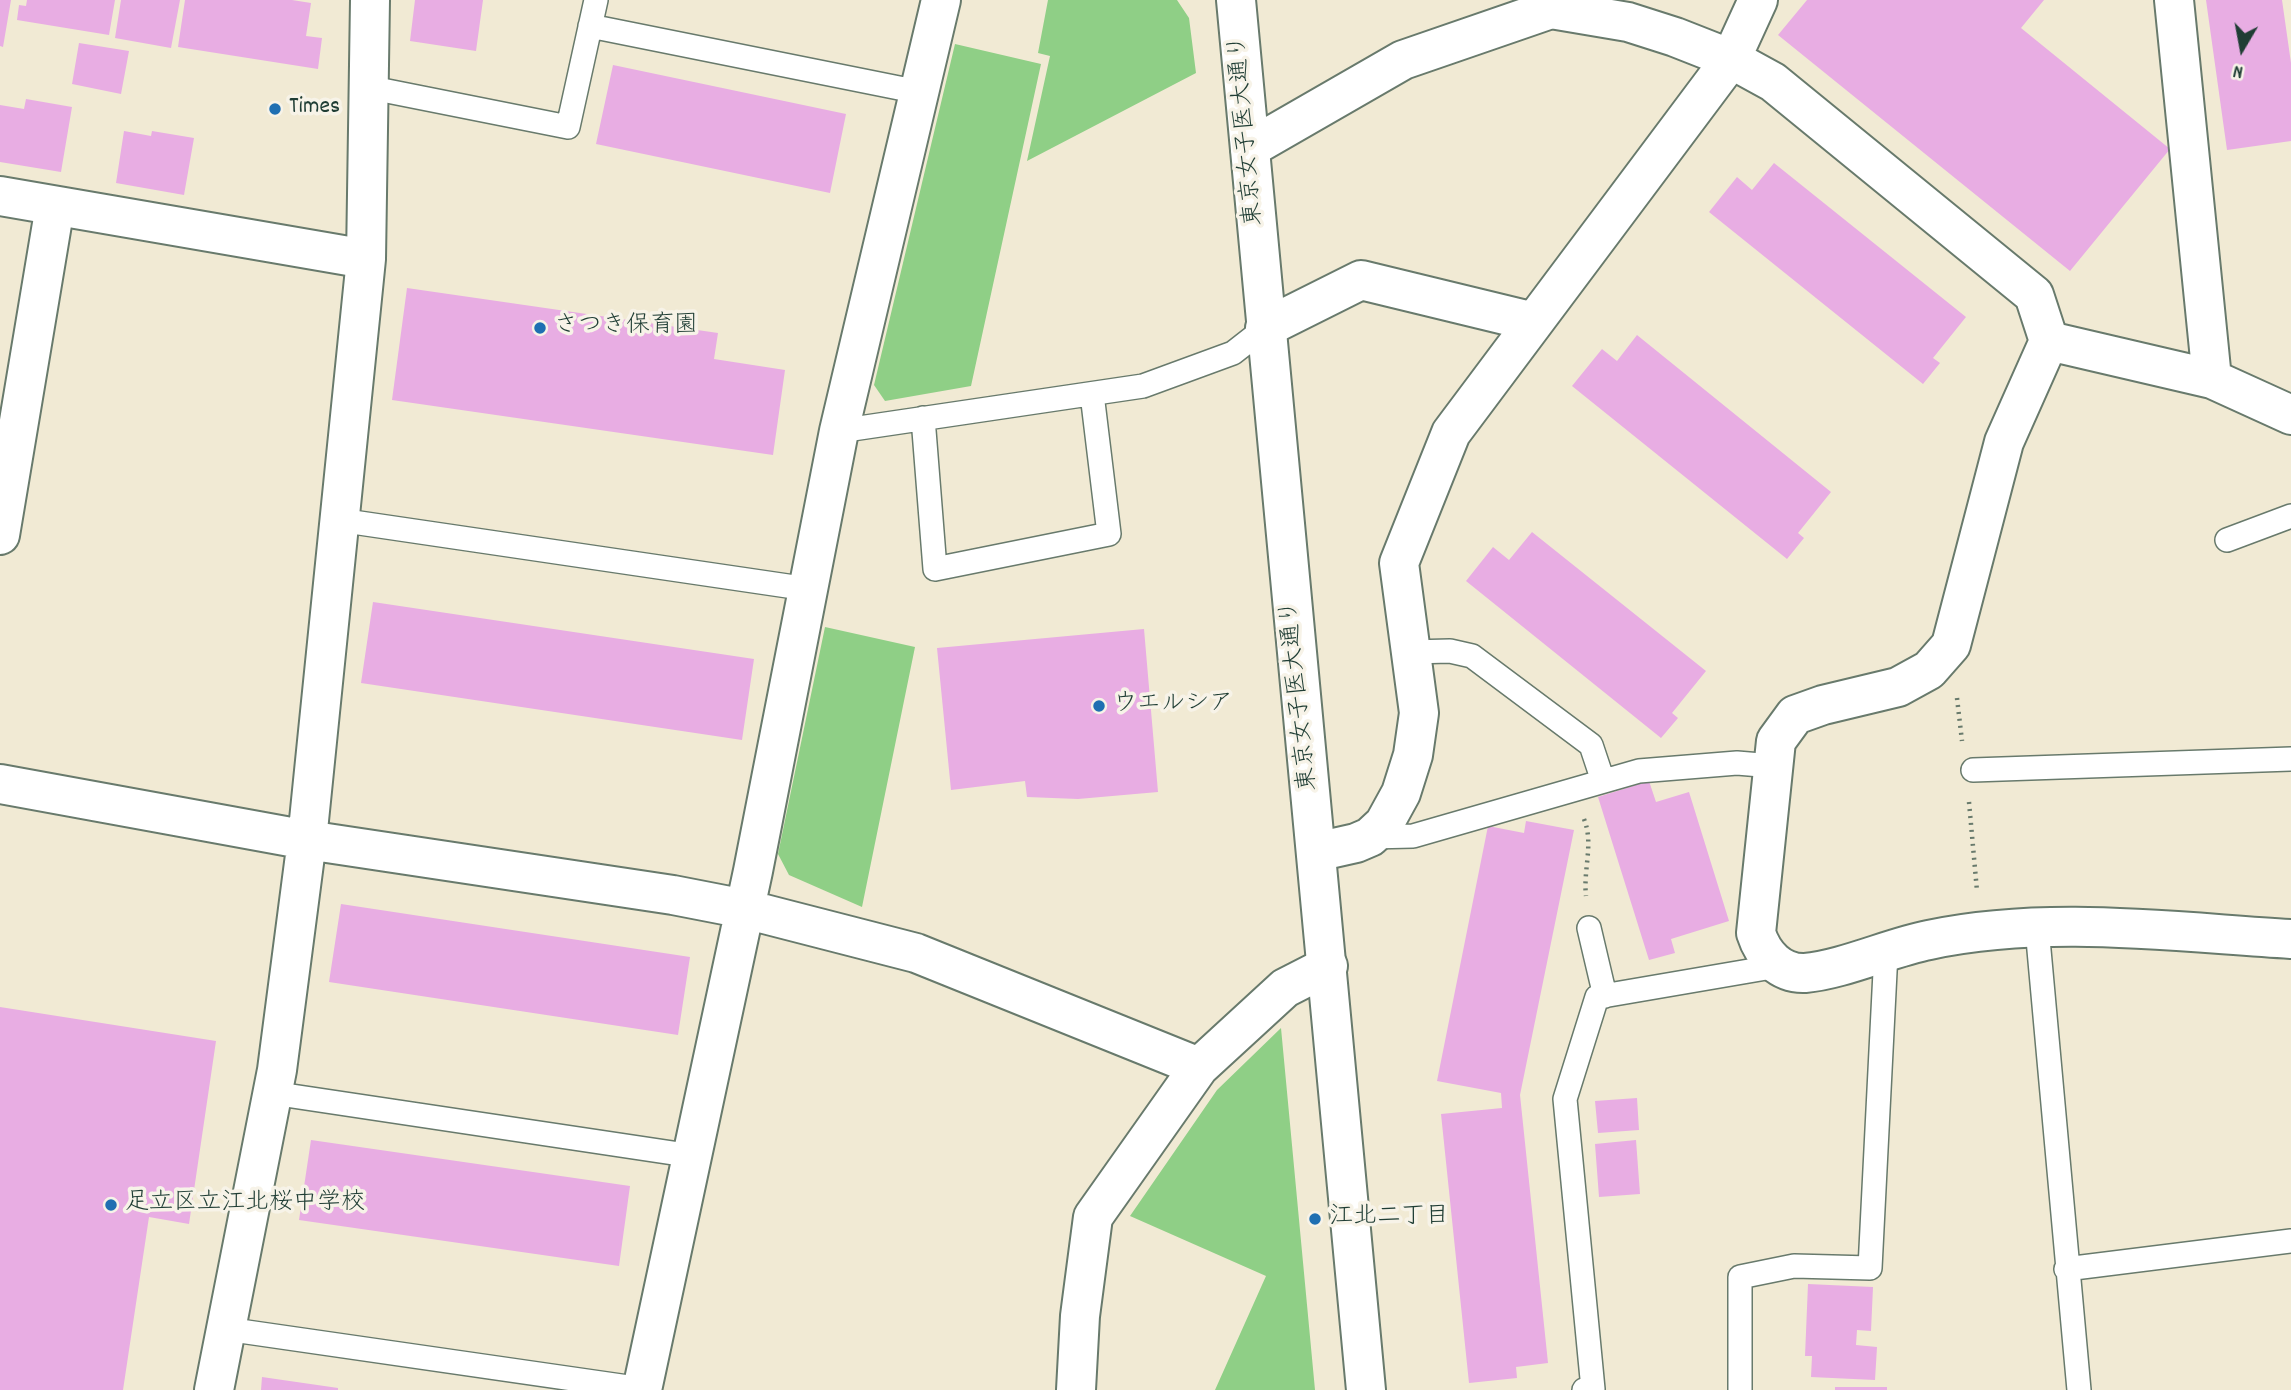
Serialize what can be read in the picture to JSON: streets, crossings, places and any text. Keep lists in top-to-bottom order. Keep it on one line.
{"streets":{"street":["東京女子医大通り"]},"places":["Times","さつき保育園","ウエルシア","足立区立江北桜中学校","江北二丁目"],"north":"bottom"}
